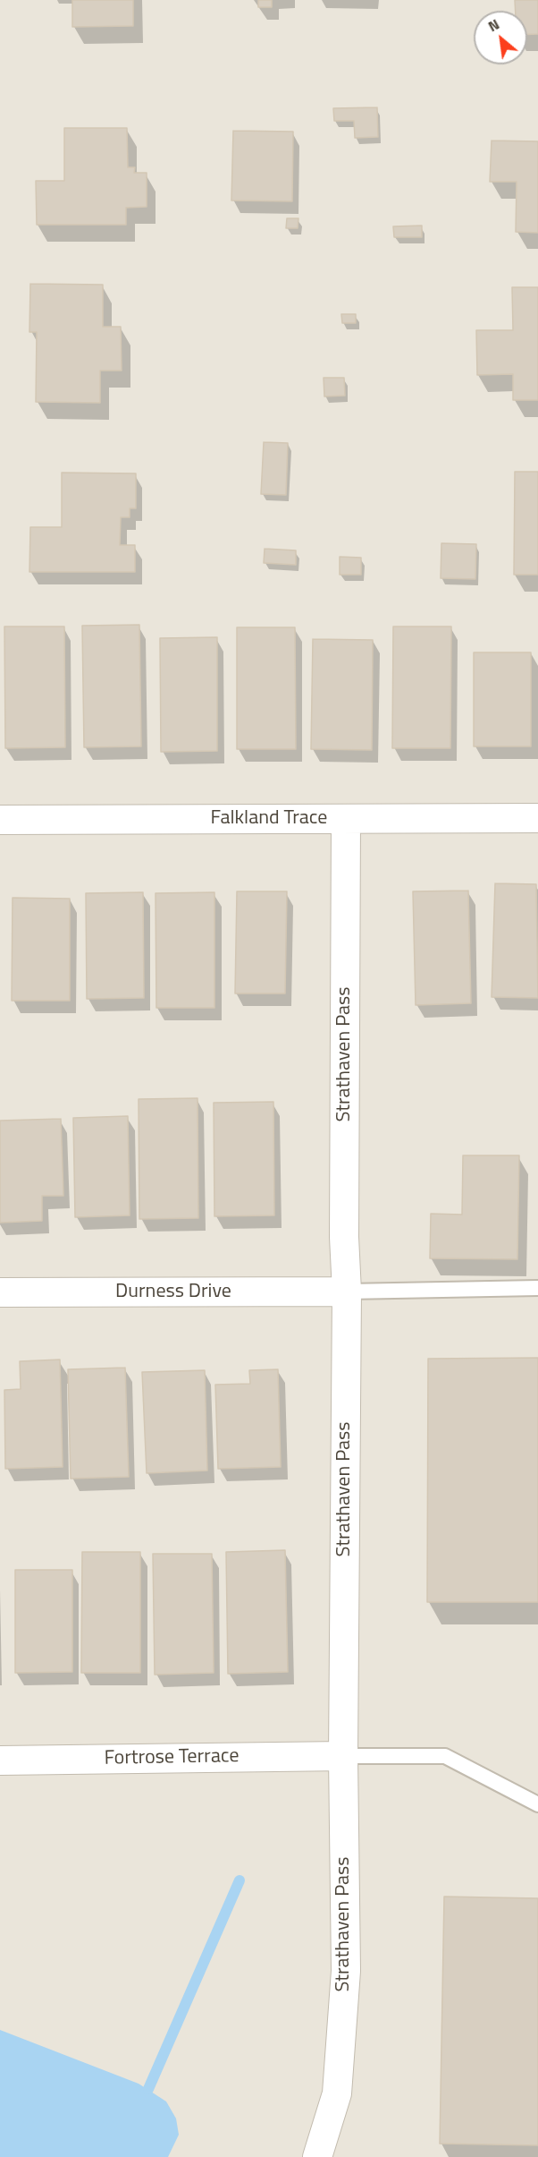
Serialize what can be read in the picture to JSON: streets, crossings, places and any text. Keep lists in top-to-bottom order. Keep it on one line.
{"streets":{"street":["Falkland Trace","Strathaven Pass","Durness Drive","Fortrose Terrace"]},"crossings":[["Falkland Trace","Strathaven Pass"],["Strathaven Pass","Durness Drive"],["Strathaven Pass","Fortrose Terrace"]],"north":"top left"}
